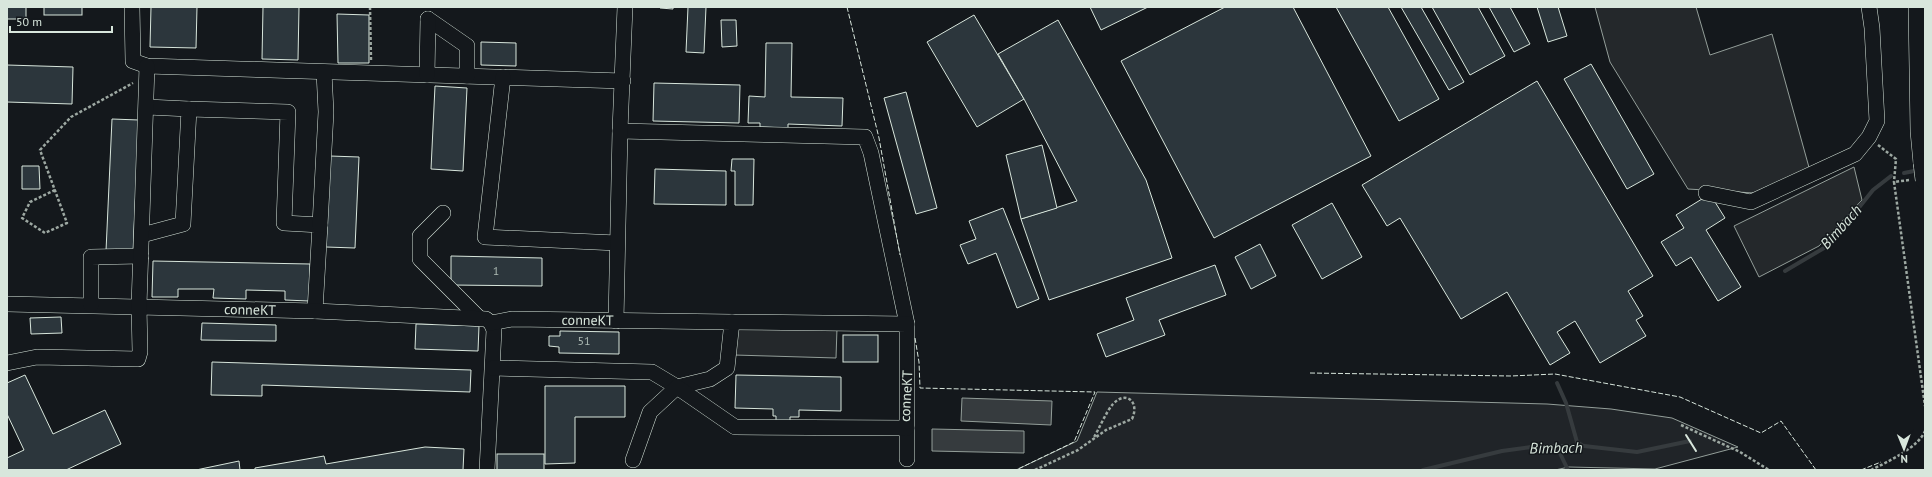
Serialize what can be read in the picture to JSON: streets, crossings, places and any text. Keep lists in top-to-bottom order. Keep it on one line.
{"streets":{"street":["conneKT"]},"water":["Bimbach"],"house_numbers":["1","51"],"scale_bar":"50 m","north":"bottom"}
